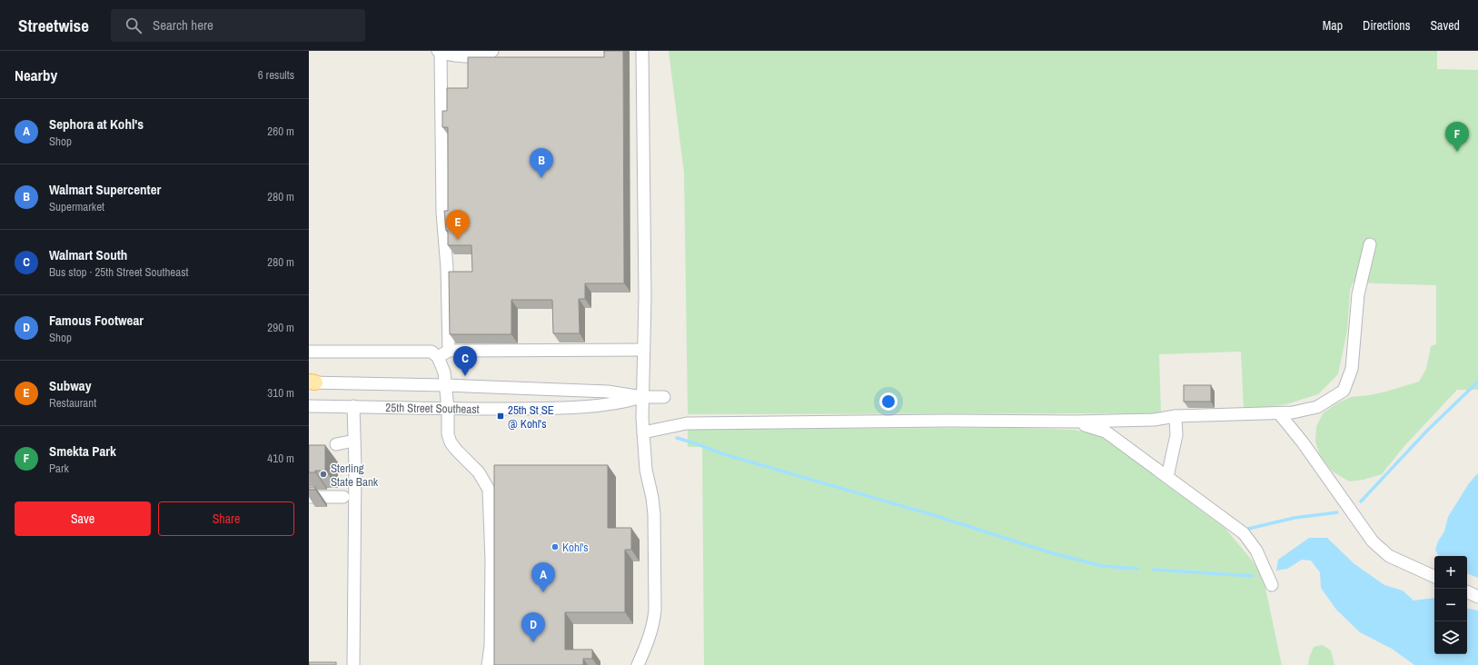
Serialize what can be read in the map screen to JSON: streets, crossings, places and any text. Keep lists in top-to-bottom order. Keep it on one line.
{"streets":{"street":["25th Street Southeast"]},"places":{"transit":["25th St SE @ Kohl's"],"other":["Sterling State Bank","Kohl's"]},"page":{"header":"Streetwise","search":"Search here","nav":["Map","Directions","Saved"],"heading":["Nearby","6 results"],"list":[{"mark":"A","name":"Sephora at Kohl's","note":"Shop","value":"260 m"},{"mark":"B","name":"Walmart Supercenter","note":"Supermarket","value":"280 m"},{"mark":"C","name":"Walmart South","note":"Bus stop · 25th Street Southeast","value":"280 m"},{"mark":"D","name":"Famous Footwear","note":"Shop","value":"290 m"},{"mark":"E","name":"Subway","note":"Restaurant","value":"310 m"},{"mark":"F","name":"Smekta Park","note":"Park","value":"410 m"}],"pins":["F","B","E","C","A","D"],"buttons":["Save","Share"],"map_buttons":["+","−"]}}
